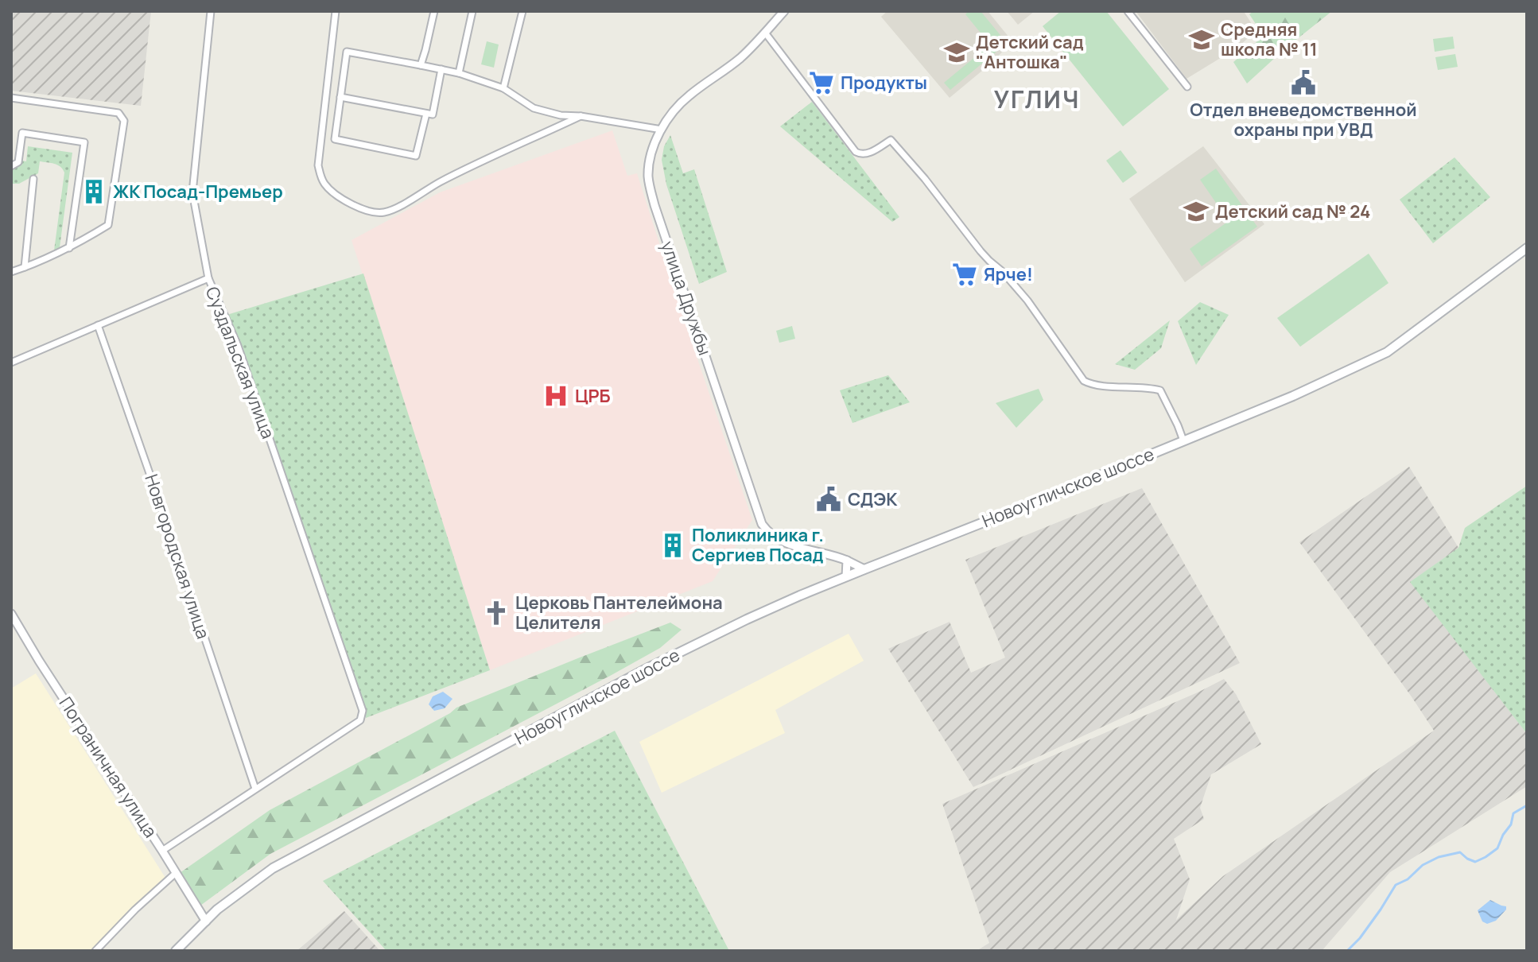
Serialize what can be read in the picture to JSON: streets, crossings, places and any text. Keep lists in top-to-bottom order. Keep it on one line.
{"streets":{"main road":["Новоугличское шоссе"],"street":["улица Дружбы","Суздальская улица","Новгородская улица","Пограничная улица"]},"crossings":[["улица Дружбы","Новоугличское шоссе"],["Суздальская улица","Новгородская улица"],["Новоугличское шоссе","Пограничная улица"]],"districts":["УГЛИЧ"],"places":{"school or university":["Средняя школа № 11","Детский сад \"Антошка\"","Детский сад № 24"],"supermarket":["Продукты","Ярче!"],"public building":["Отдел вневедомственной охраны при УВД","СДЭК"],"building":["ЖК Посад-Премьер","Поликлиника г. Сергиев Посад"],"hospital":["ЦРБ"],"church":["Церковь Пантелеймона Целителя"]}}
